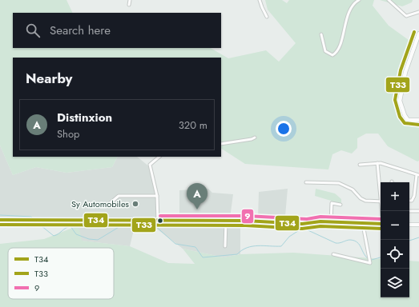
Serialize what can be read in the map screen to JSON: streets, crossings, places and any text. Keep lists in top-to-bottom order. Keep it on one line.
{"places":["Sy Automobiles"],"lines":["transit line T33","transit line 9","transit line T34"],"legend":["T34","T33","9"],"page":{"search":"Search here","heading":"Nearby","list":[{"mark":"A","name":"Distinxion","note":"Shop","value":"320 m"}],"map_buttons":["+","−"],"pins":"A"}}
